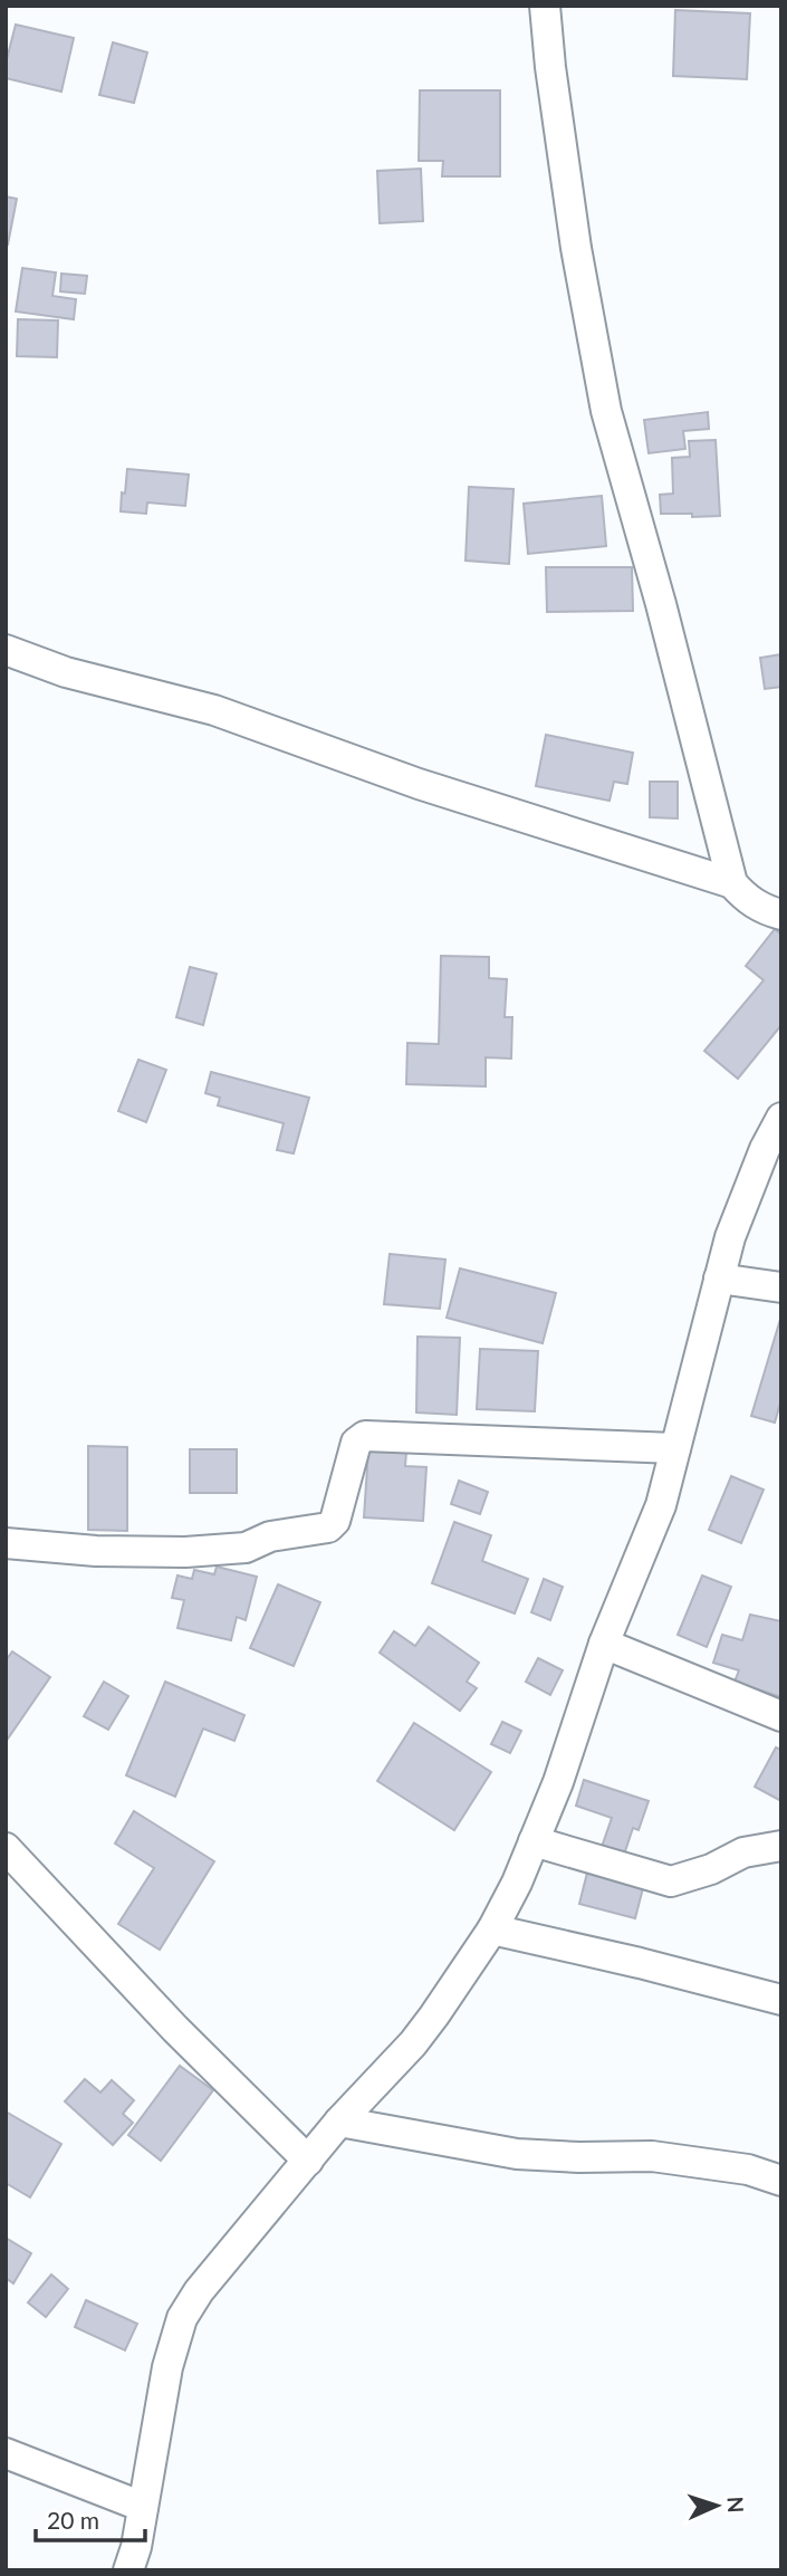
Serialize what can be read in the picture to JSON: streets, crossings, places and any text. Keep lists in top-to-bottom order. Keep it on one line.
{"scale_bar":"20 m","north":"right"}
